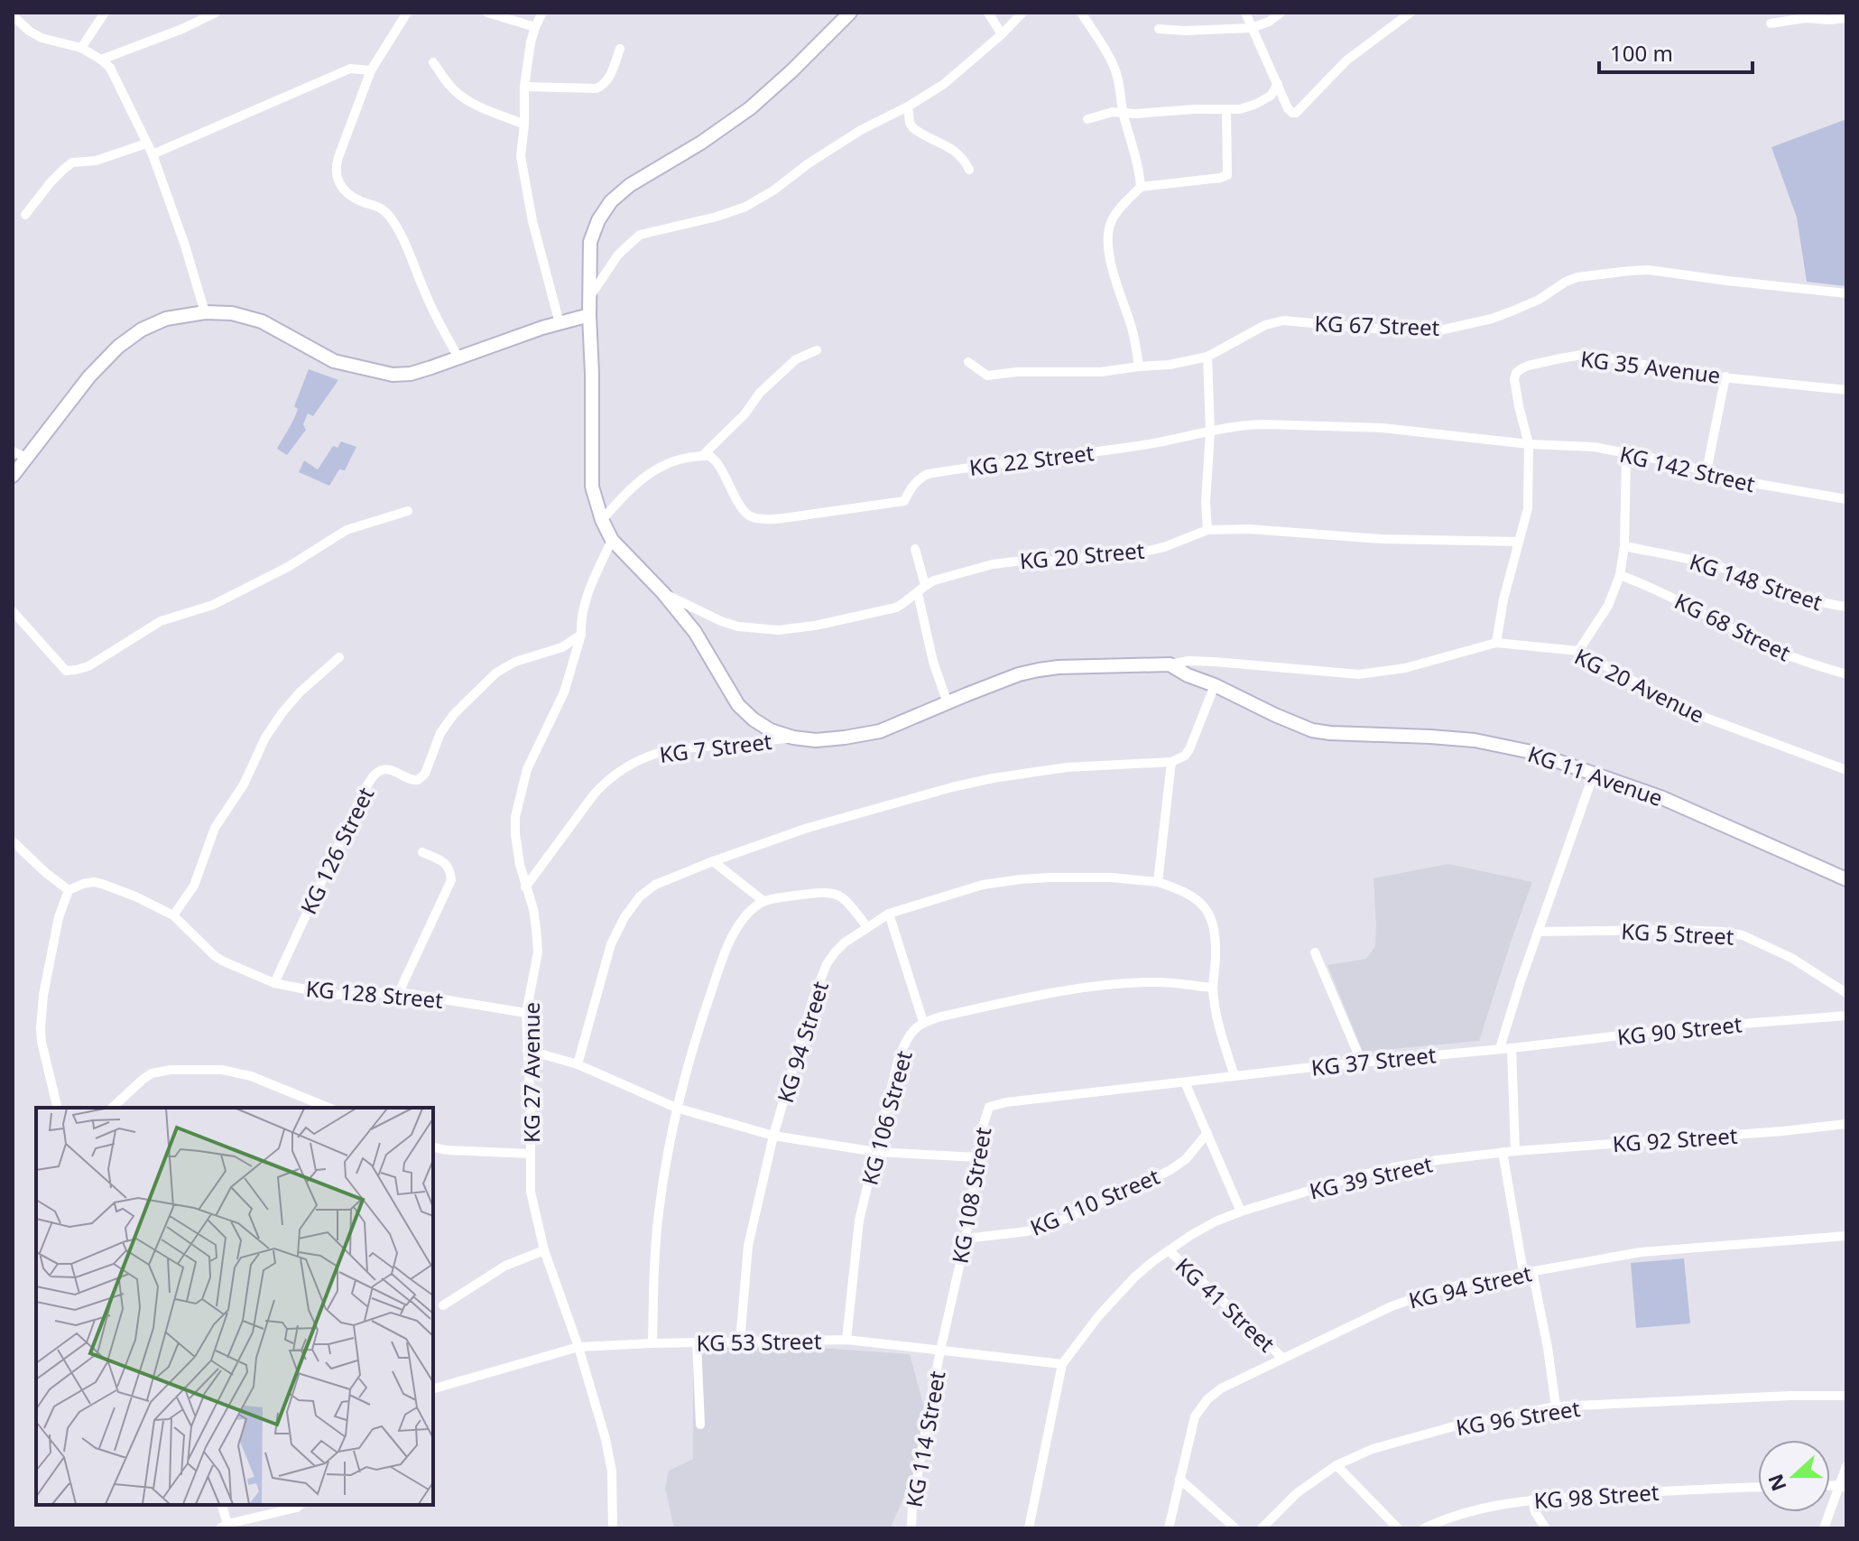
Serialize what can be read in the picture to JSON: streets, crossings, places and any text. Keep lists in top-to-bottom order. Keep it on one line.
{"streets":{"main road":["KG 11 Avenue"],"street":["KG 67 Street","KG 35 Avenue","KG 22 Street","KG 142 Street","KG 20 Street","KG 148 Street","KG 68 Street","KG 20 Avenue","KG 7 Street","KG 126 Street","KG 5 Street","KG 128 Street","KG 90 Street","KG 94 Street","KG 37 Street","KG 27 Avenue","KG 106 Street","KG 92 Street","KG 39 Street","KG 108 Street","KG 110 Street","KG 41 Street","KG 53 Street","KG 96 Street","KG 114 Street","KG 98 Street"]},"crossings":[["KG 35 Avenue","KG 22 Street"],["KG 35 Avenue","KG 142 Street"],["KG 35 Avenue","KG 20 Street"],["KG 35 Avenue","KG 20 Avenue"],["KG 22 Street","KG 142 Street"],["KG 20 Avenue","KG 11 Avenue"],["KG 7 Street","KG 27 Avenue"],["KG 126 Street","KG 128 Street"],["KG 126 Street","KG 27 Avenue"],["KG 128 Street","KG 27 Avenue"],["KG 90 Street","KG 37 Street"],["KG 94 Street","KG 37 Street"],["KG 94 Street","KG 41 Street"],["KG 94 Street","KG 53 Street"],["KG 37 Street","KG 108 Street"],["KG 27 Avenue","KG 53 Street"],["KG 106 Street","KG 53 Street"],["KG 92 Street","KG 39 Street"],["KG 39 Street","KG 41 Street"],["KG 39 Street","KG 53 Street"],["KG 108 Street","KG 110 Street"],["KG 108 Street","KG 53 Street"],["KG 108 Street","KG 114 Street"],["KG 53 Street","KG 114 Street"]],"scale_bar":"100 m","north":"left"}
